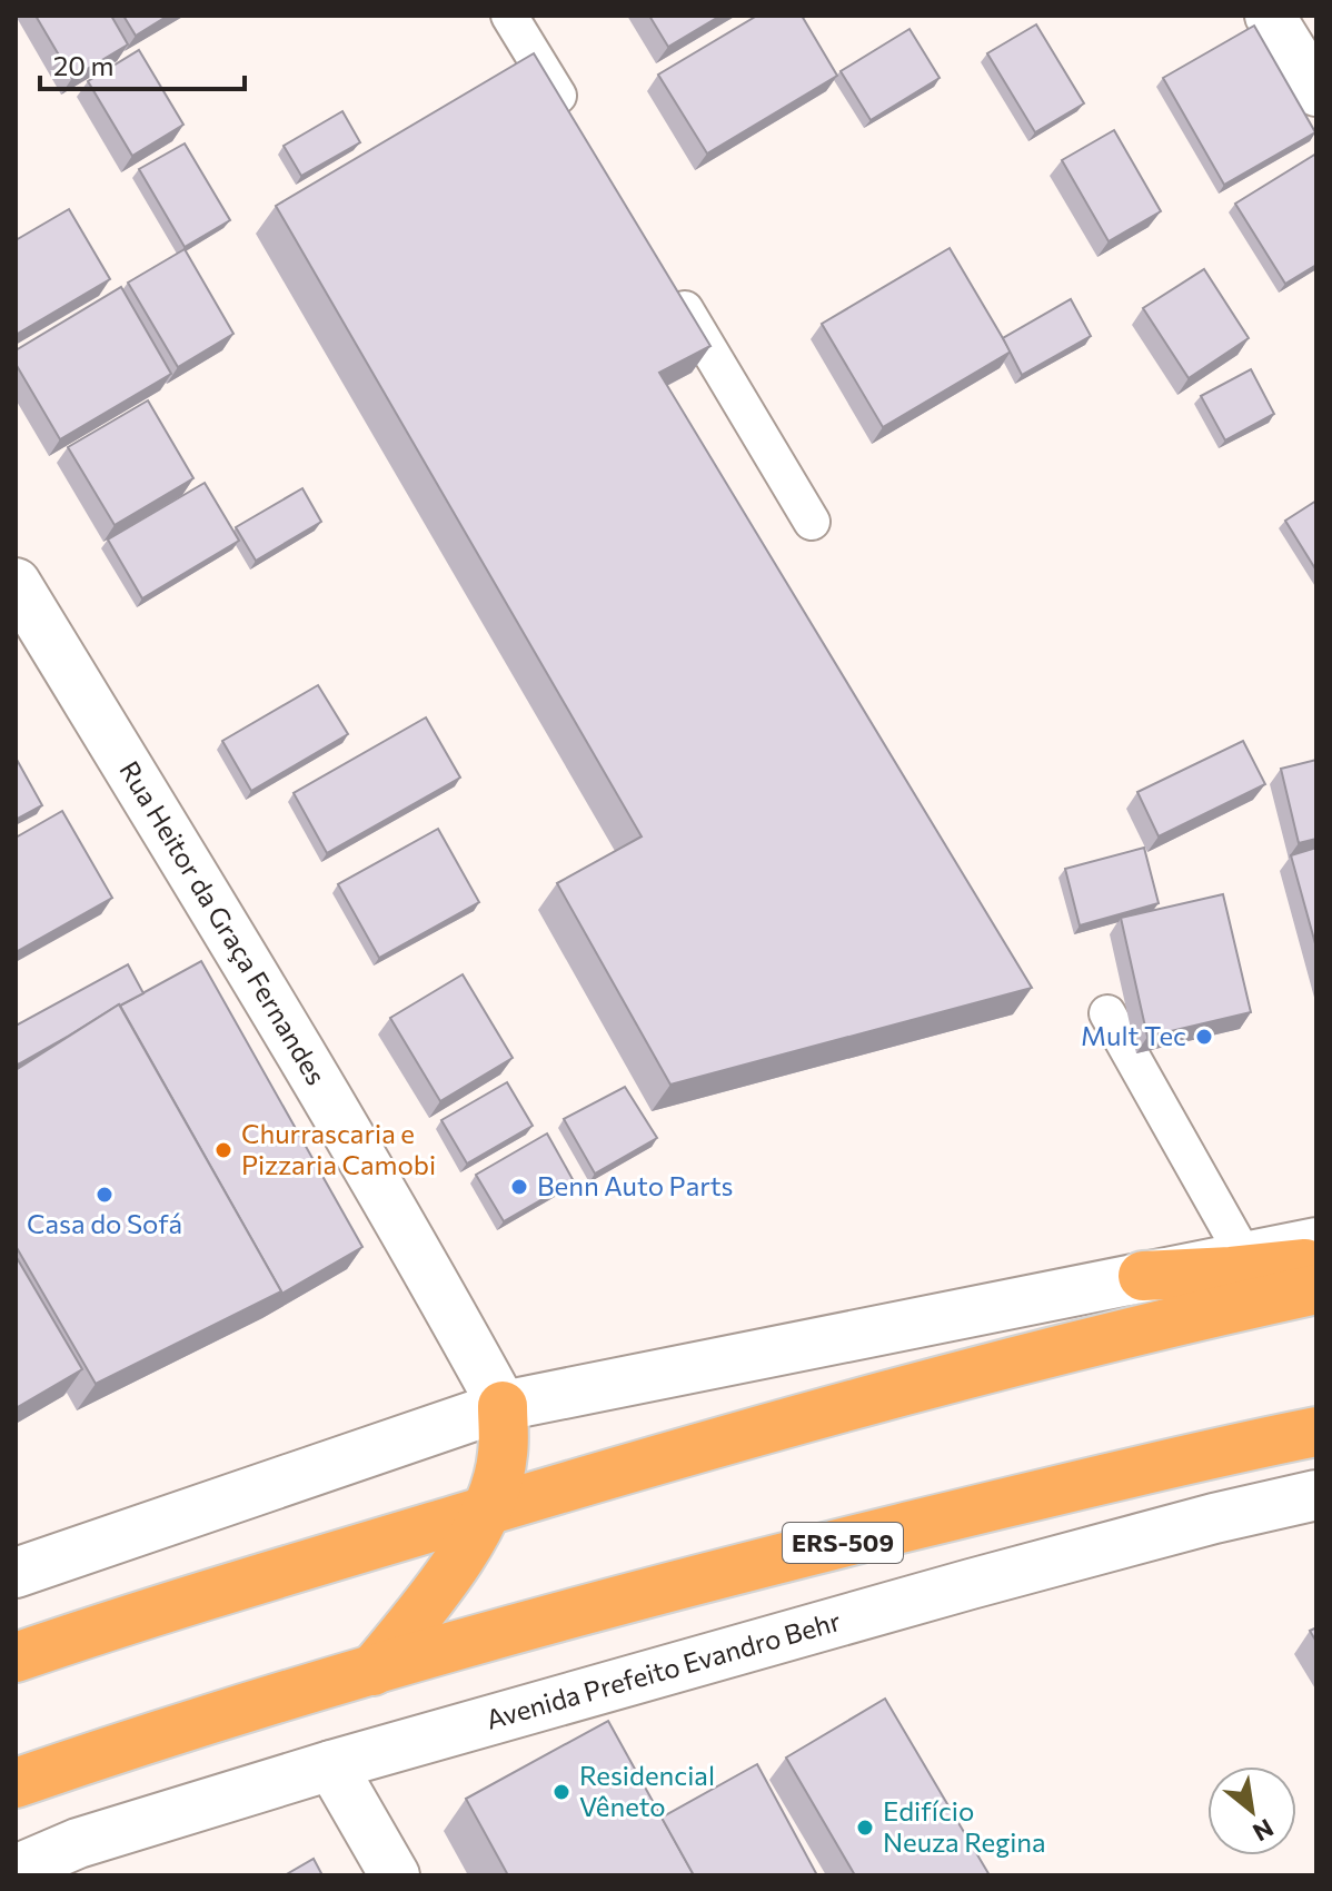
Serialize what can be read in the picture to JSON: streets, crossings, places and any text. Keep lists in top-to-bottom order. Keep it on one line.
{"streets":{"highway":["ERS-509"],"main road":["Rua Heitor da Graça Fernandes","Avenida Prefeito Evandro Behr"]},"places":["Mult Tec","Churrascaria e Pizzaria Camobi","Benn Auto Parts","Casa do Sofá","Residencial Vêneto","Edifício Neuza Regina"],"scale_bar":"20 m","north":"bottom right"}
